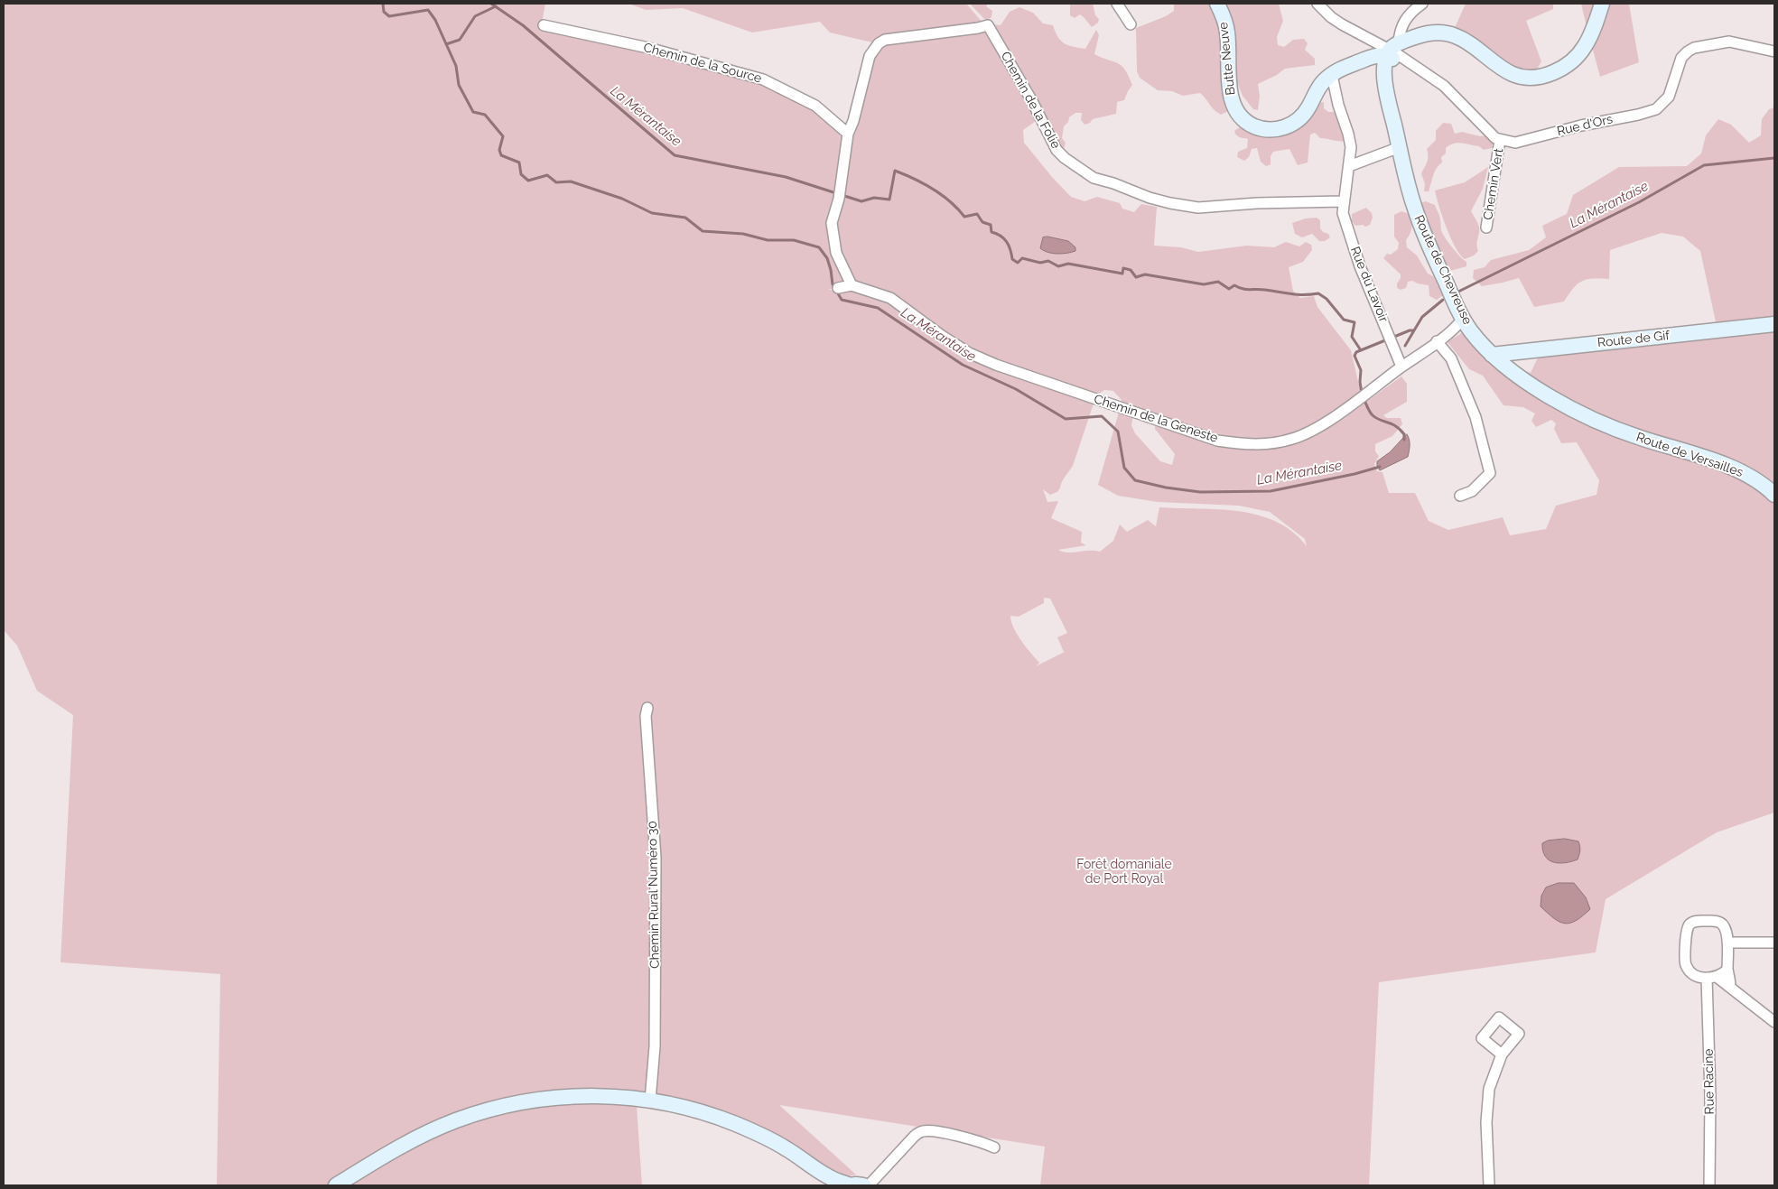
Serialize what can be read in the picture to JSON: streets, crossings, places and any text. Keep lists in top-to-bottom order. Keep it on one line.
{"streets":{"main road":["Butte Neuve","Route de Chevreuse","Route de Gif","Route de Versailles"],"street":["Chemin de la Source","Chemin de la Folie","Rue d'Ors","Chemin Vert","Rue du Lavoir","Chemin de la Geneste","Chemin Rural Numéro 30","Rue Racine"]},"crossings":[["Butte Neuve","Route de Chevreuse"],["Chemin de la Source","Chemin de la Folie"],["Chemin de la Folie","Rue du Lavoir"],["Rue d'Ors","Chemin Vert"],["Route de Chevreuse","Route de Gif"],["Route de Chevreuse","Chemin de la Geneste"],["Route de Chevreuse","Route de Versailles"],["Rue du Lavoir","Chemin de la Geneste"]],"water":["La Mérantaise"],"parks":["Forêt domaniale de Port Royal"]}
